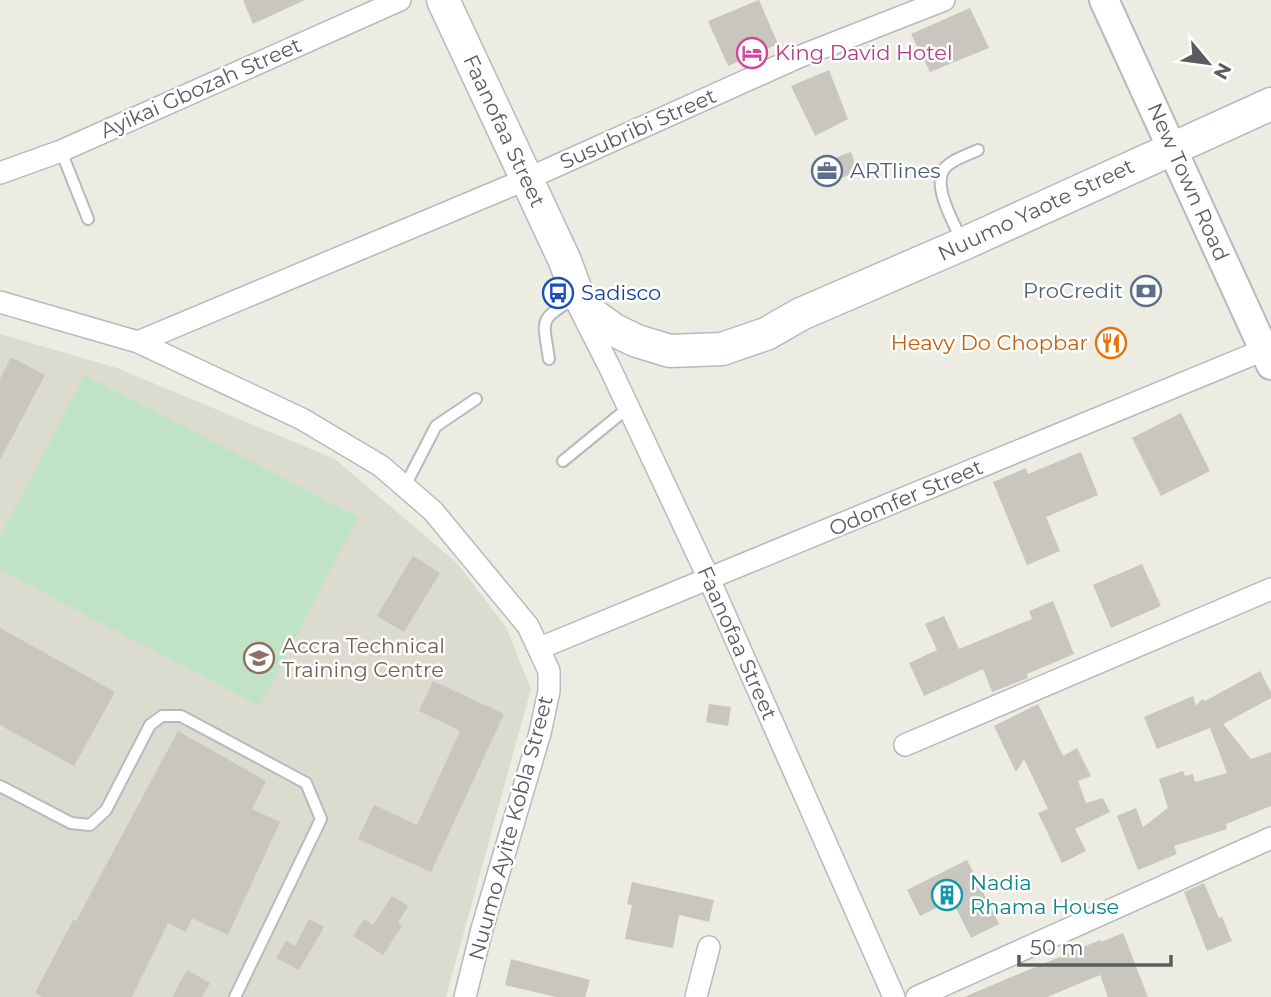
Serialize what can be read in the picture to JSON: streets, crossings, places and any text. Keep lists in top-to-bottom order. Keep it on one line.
{"streets":{"main road":["Faanofaa Street","Nuumo Yaote Street"],"street":["Ayikai Gbozah Street","Susubribi Street","New Town Road","Odomfer Street","Nuumo Ayite Kobla Street"]},"crossings":[["Susubribi Street","Faanofaa Street"],["Susubribi Street","Nuumo Ayite Kobla Street"],["Faanofaa Street","Nuumo Yaote Street"],["Faanofaa Street","Odomfer Street"],["New Town Road","Nuumo Yaote Street"],["New Town Road","Odomfer Street"],["Odomfer Street","Nuumo Ayite Kobla Street"]],"places":{"hotel":["King David Hotel"],"office":["ARTlines"],"bank":["ProCredit"],"bus stop":["Sadisco"],"restaurant":["Heavy Do Chopbar"],"school or university":["Accra Technical Training Centre"],"building":["Nadia Rhama House"]},"scale_bar":"50 m","north":"bottom right"}
